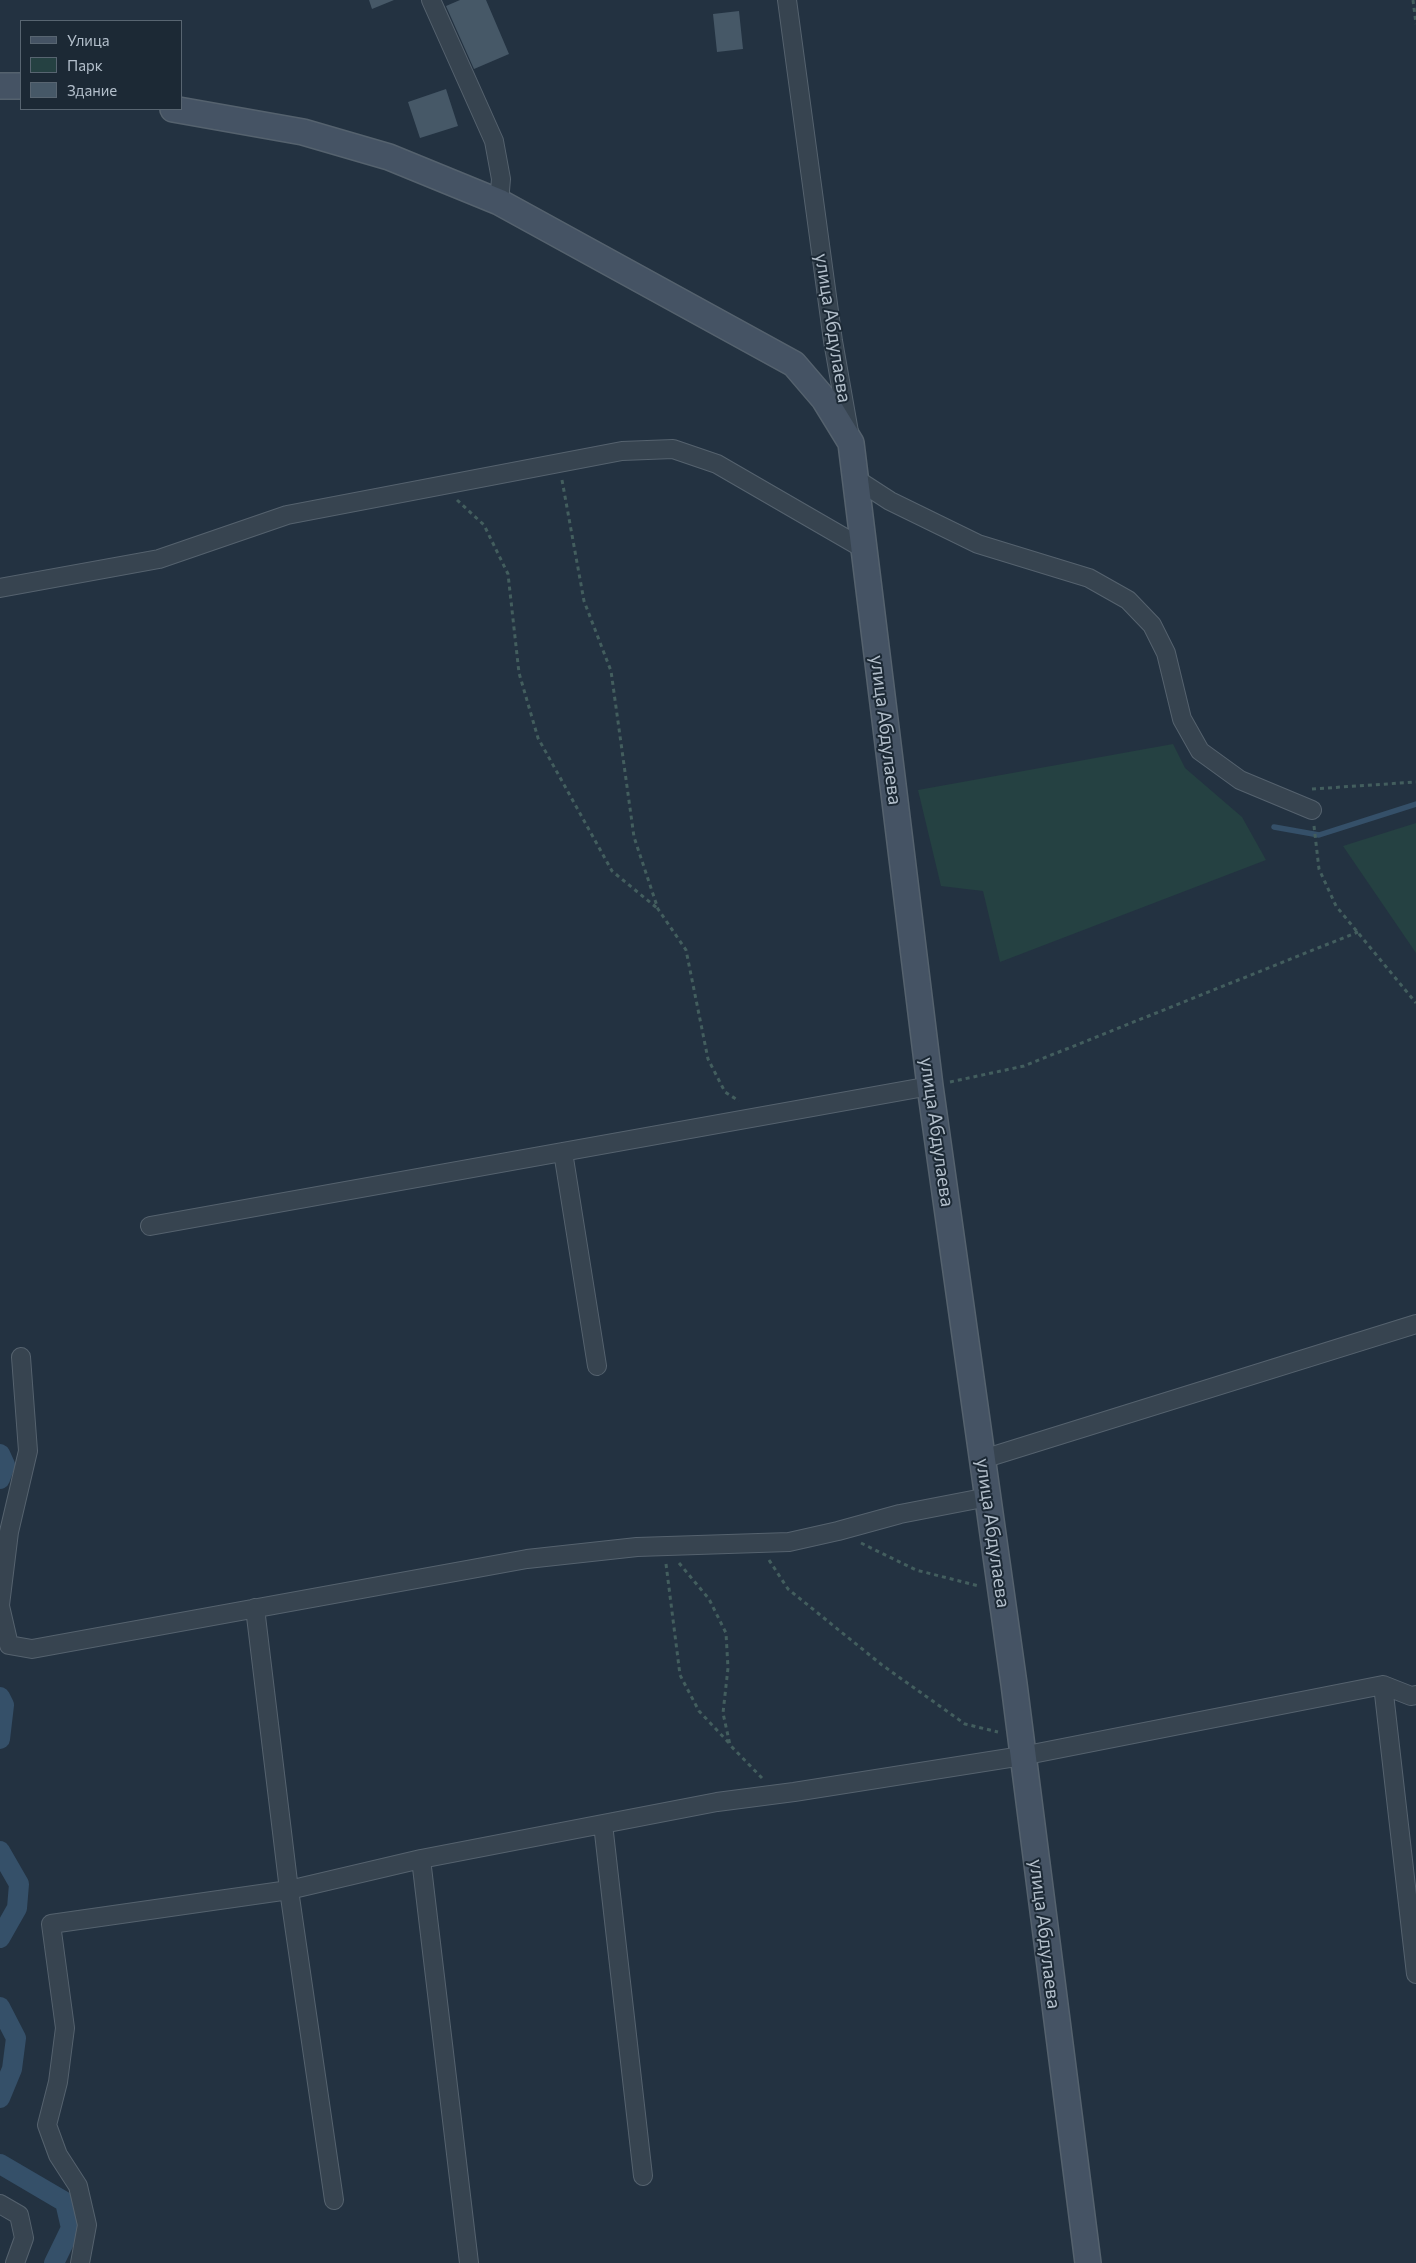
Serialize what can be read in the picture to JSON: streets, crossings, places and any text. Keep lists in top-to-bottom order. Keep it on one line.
{"streets":{"main road":["улица Абдулаева"]},"legend":["Улица","Парк","Здание"]}
